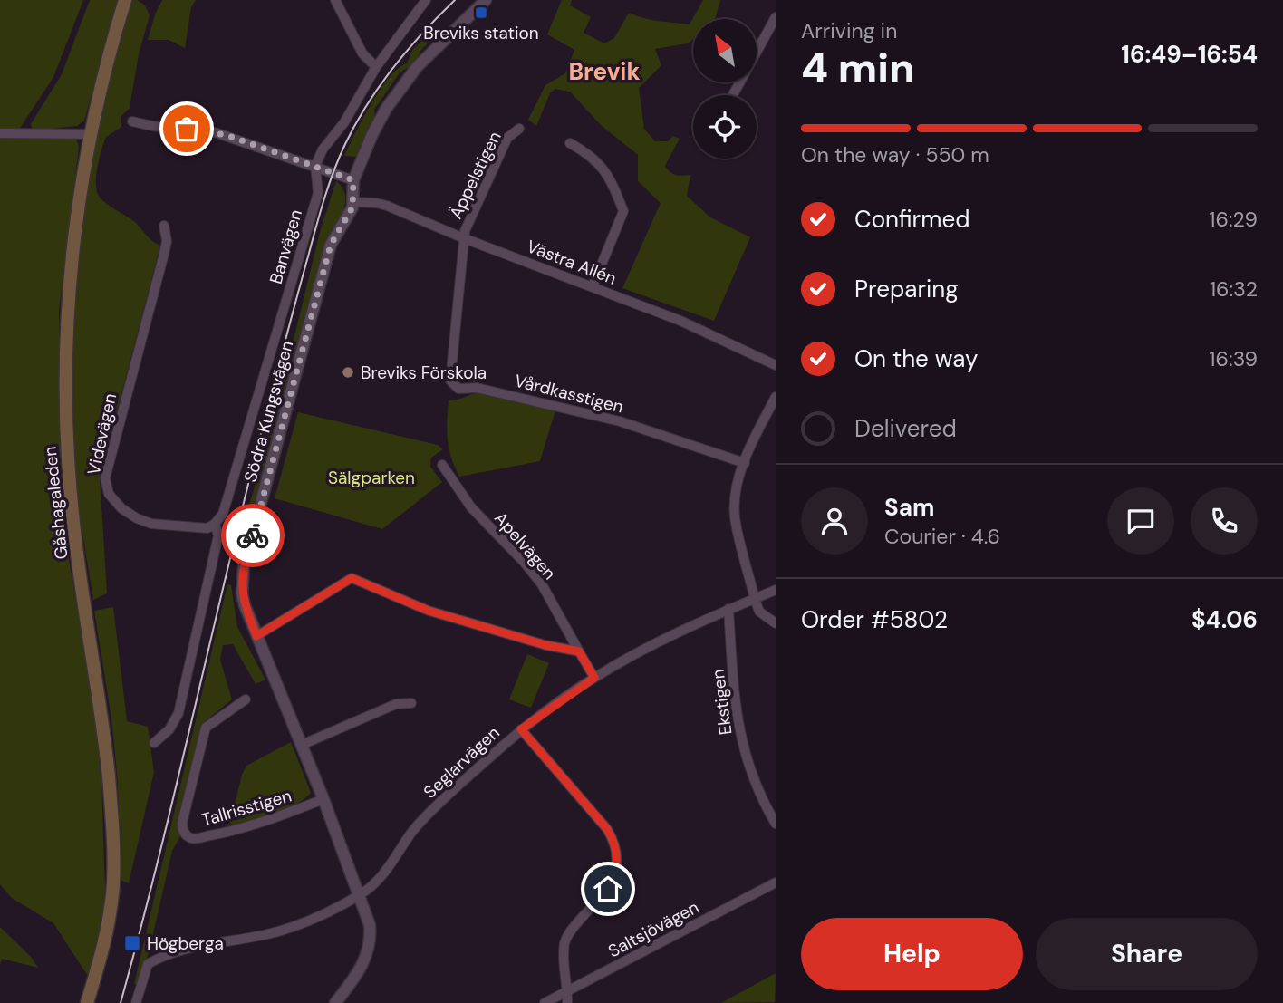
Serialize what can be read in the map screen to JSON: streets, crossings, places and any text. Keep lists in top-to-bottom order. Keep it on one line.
{"streets":{"main road":["Gåshagaleden"],"street":["Äppelstigen","Banvägen","Västra Allén","Vårdkasstigen","Södra Kungsvägen","Videvägen","Apelvägen","Ekstigen","Seglarvägen","Tallrisstigen","Saltsjövägen"]},"crossings":[["Äppelstigen","Västra Allén"],["Äppelstigen","Vårdkasstigen"],["Banvägen","Videvägen"],["Västra Allén","Vårdkasstigen"],["Västra Allén","Södra Kungsvägen"],["Södra Kungsvägen","Seglarvägen"],["Södra Kungsvägen","Tallrisstigen"],["Apelvägen","Seglarvägen"],["Ekstigen","Seglarvägen"]],"districts":["Brevik"],"parks":["Sälgparken"],"places":{"transit":["Breviks station","Högberga"],"other":["Breviks Förskola"]},"north":"top left","page":{"heading":["4 min","Arriving in","16:49–16:54"],"panel":["Sam","Courier · 4.6","Order #5802","$4.06"],"bar":"On the way · 550 m","list":[["Confirmed","16:29"],["Preparing","16:32"],["On the way","16:39"],"Delivered"],"buttons":["Help","Share"]}}
